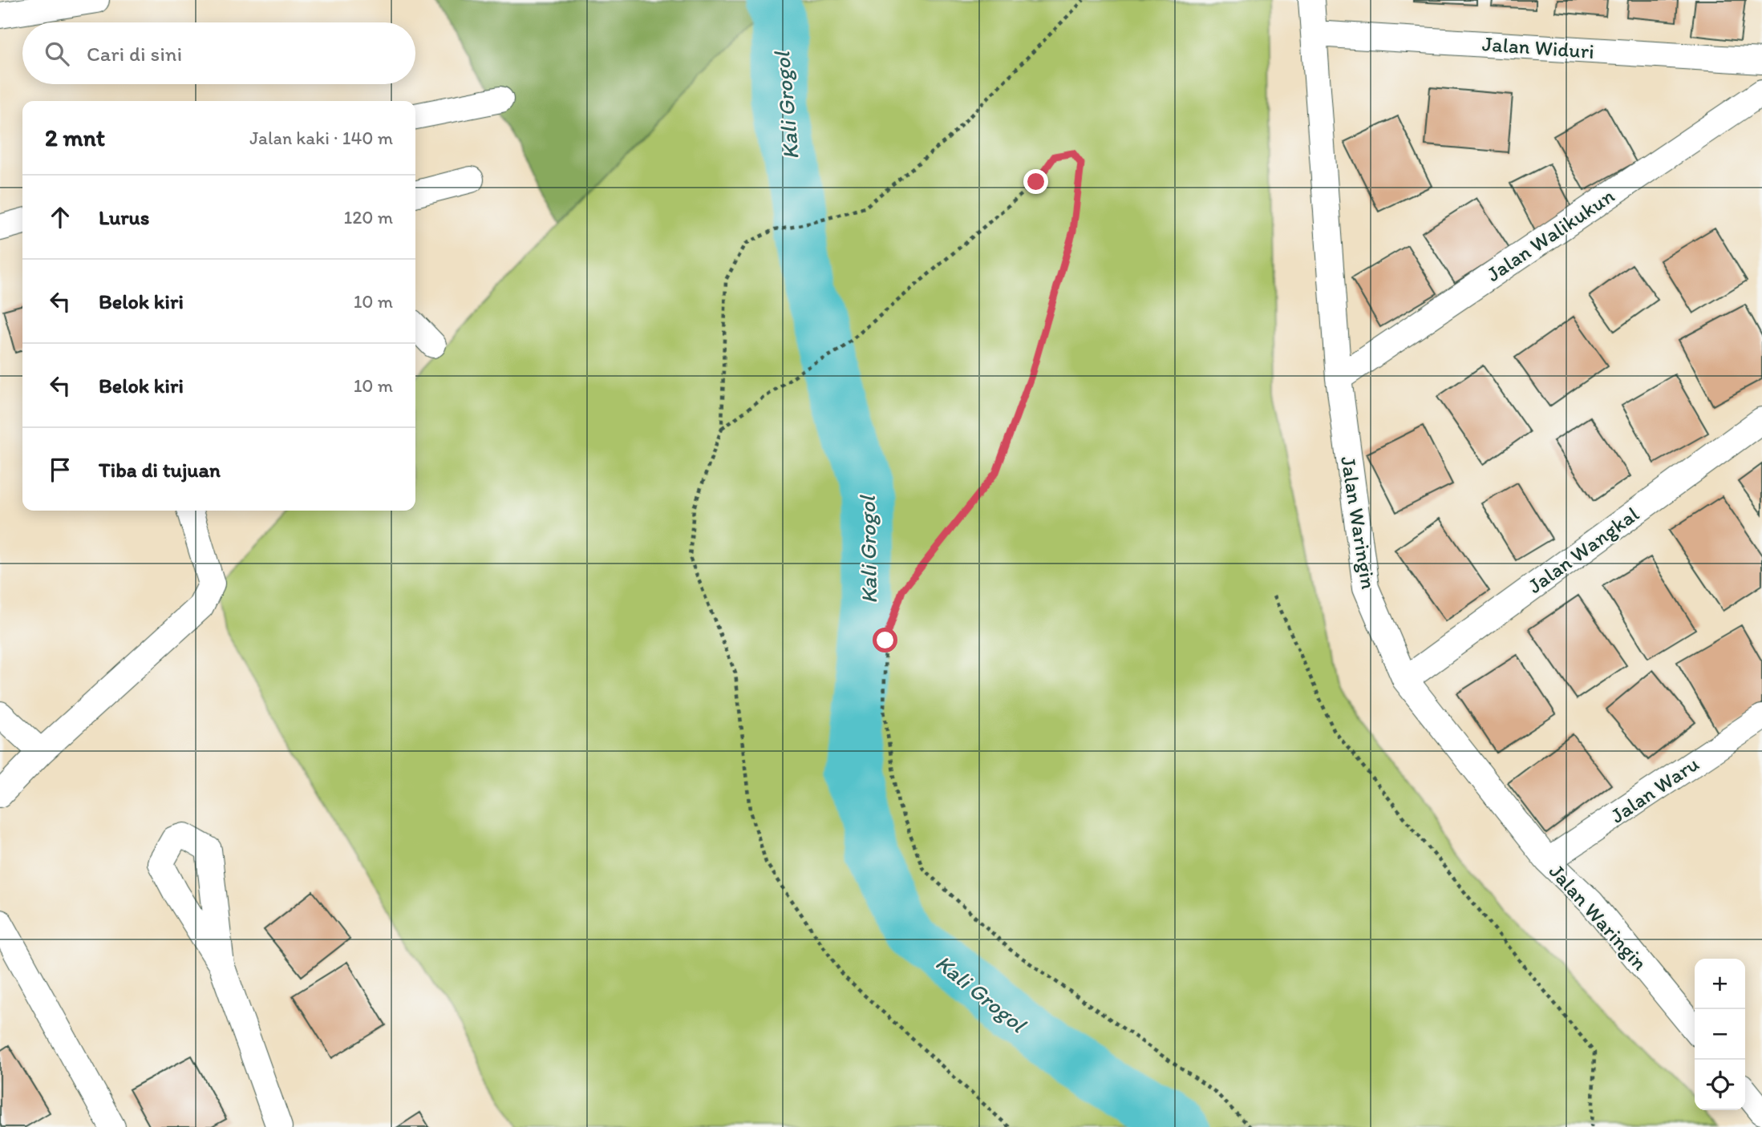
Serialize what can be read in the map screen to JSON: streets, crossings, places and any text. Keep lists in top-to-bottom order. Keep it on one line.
{"streets":{"street":["Jalan Widuri","Jalan Walikukun","Jalan Waringin","Jalan Wangkal","Jalan Waru"]},"crossings":[["Jalan Widuri","Jalan Waringin"],["Jalan Walikukun","Jalan Waringin"],["Jalan Waringin","Jalan Wangkal"],["Jalan Waringin","Jalan Waru"]],"water":["Kali Grogol"],"page":{"search":"Cari di sini","heading":["2 mnt","Jalan kaki · 140 m"],"list":[["Lurus","120 m"],["Belok kiri","10 m"],["Belok kiri","10 m"],"Tiba di tujuan"],"map_buttons":["+","−"]}}
